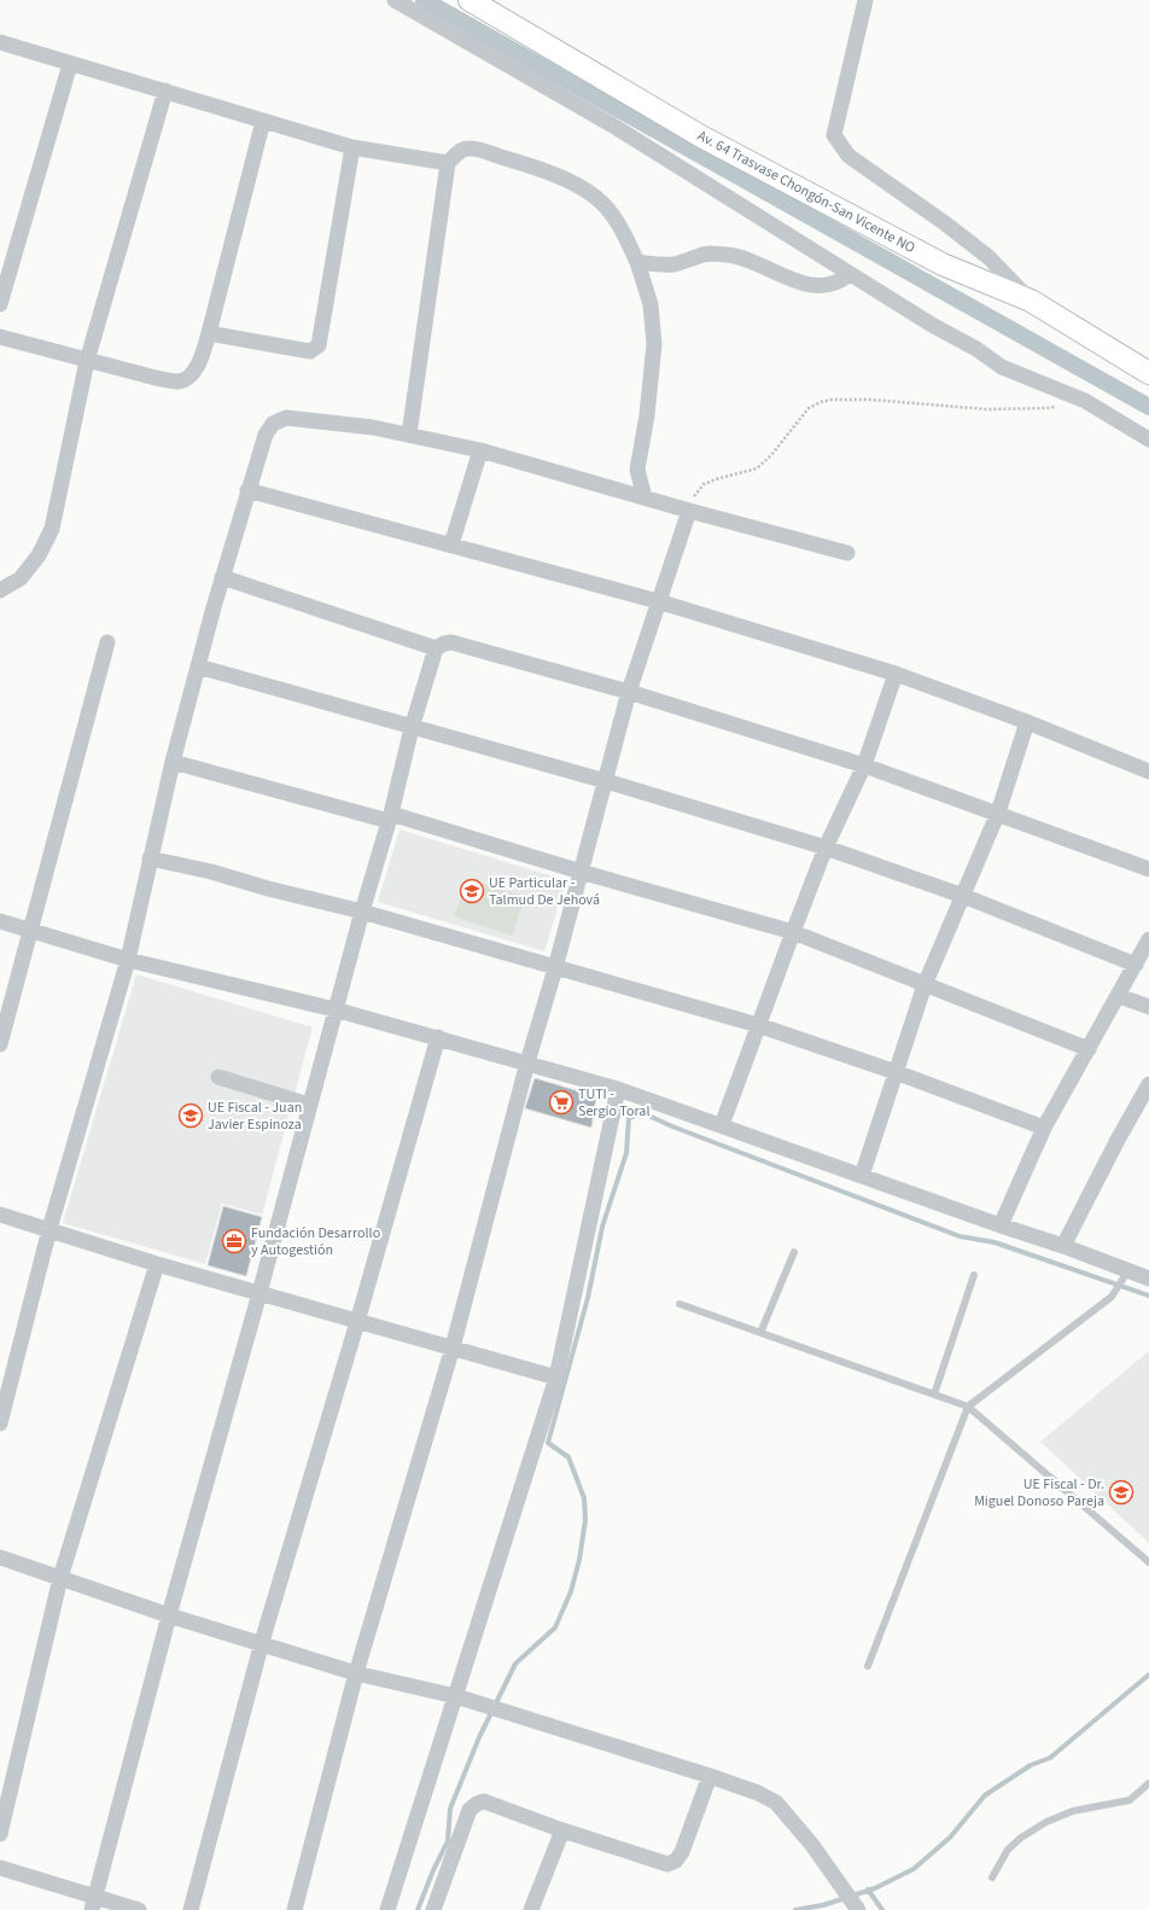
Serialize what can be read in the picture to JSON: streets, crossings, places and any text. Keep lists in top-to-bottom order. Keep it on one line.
{"streets":{"street":["Av. 64 Trasvase Chongón-San Vicente NO"]},"places":{"school or university":["UE Particular - Talmud De Jehová","UE Fiscal - Juan Javier Espinoza","UE Fiscal - Dr. Miguel Donoso Pareja"],"supermarket":["TUTI - Sergio Toral"],"office":["Fundación Desarrollo y Autogestión"]}}
